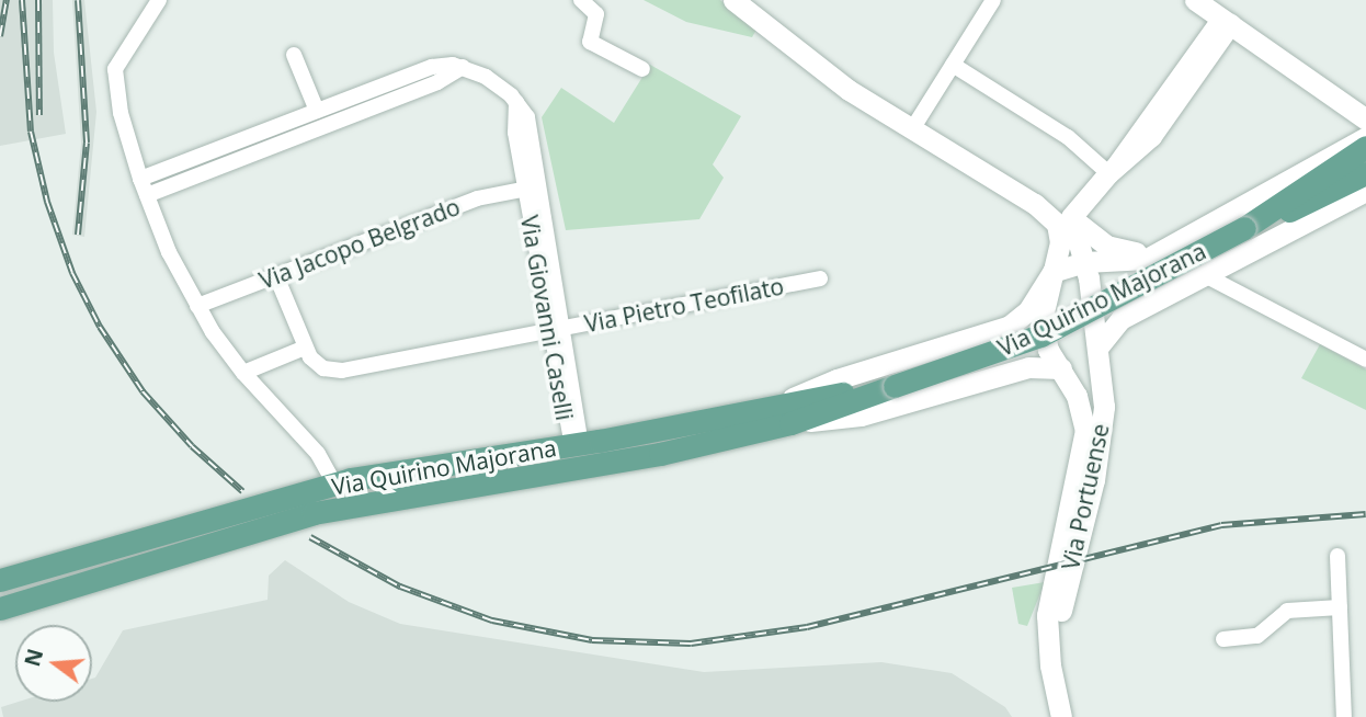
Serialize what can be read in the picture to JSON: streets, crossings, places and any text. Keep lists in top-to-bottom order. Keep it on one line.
{"streets":{"main road":["Via Quirino Majorana","Via Portuense"],"street":["Via Jacopo Belgrado","Via Pietro Teofilato","Via Giovanni Caselli"]},"crossings":[["Via Jacopo Belgrado","Via Giovanni Caselli"],["Via Quirino Majorana","Via Giovanni Caselli"],["Via Quirino Majorana","Via Portuense"],["Via Pietro Teofilato","Via Giovanni Caselli"]],"north":"left"}
